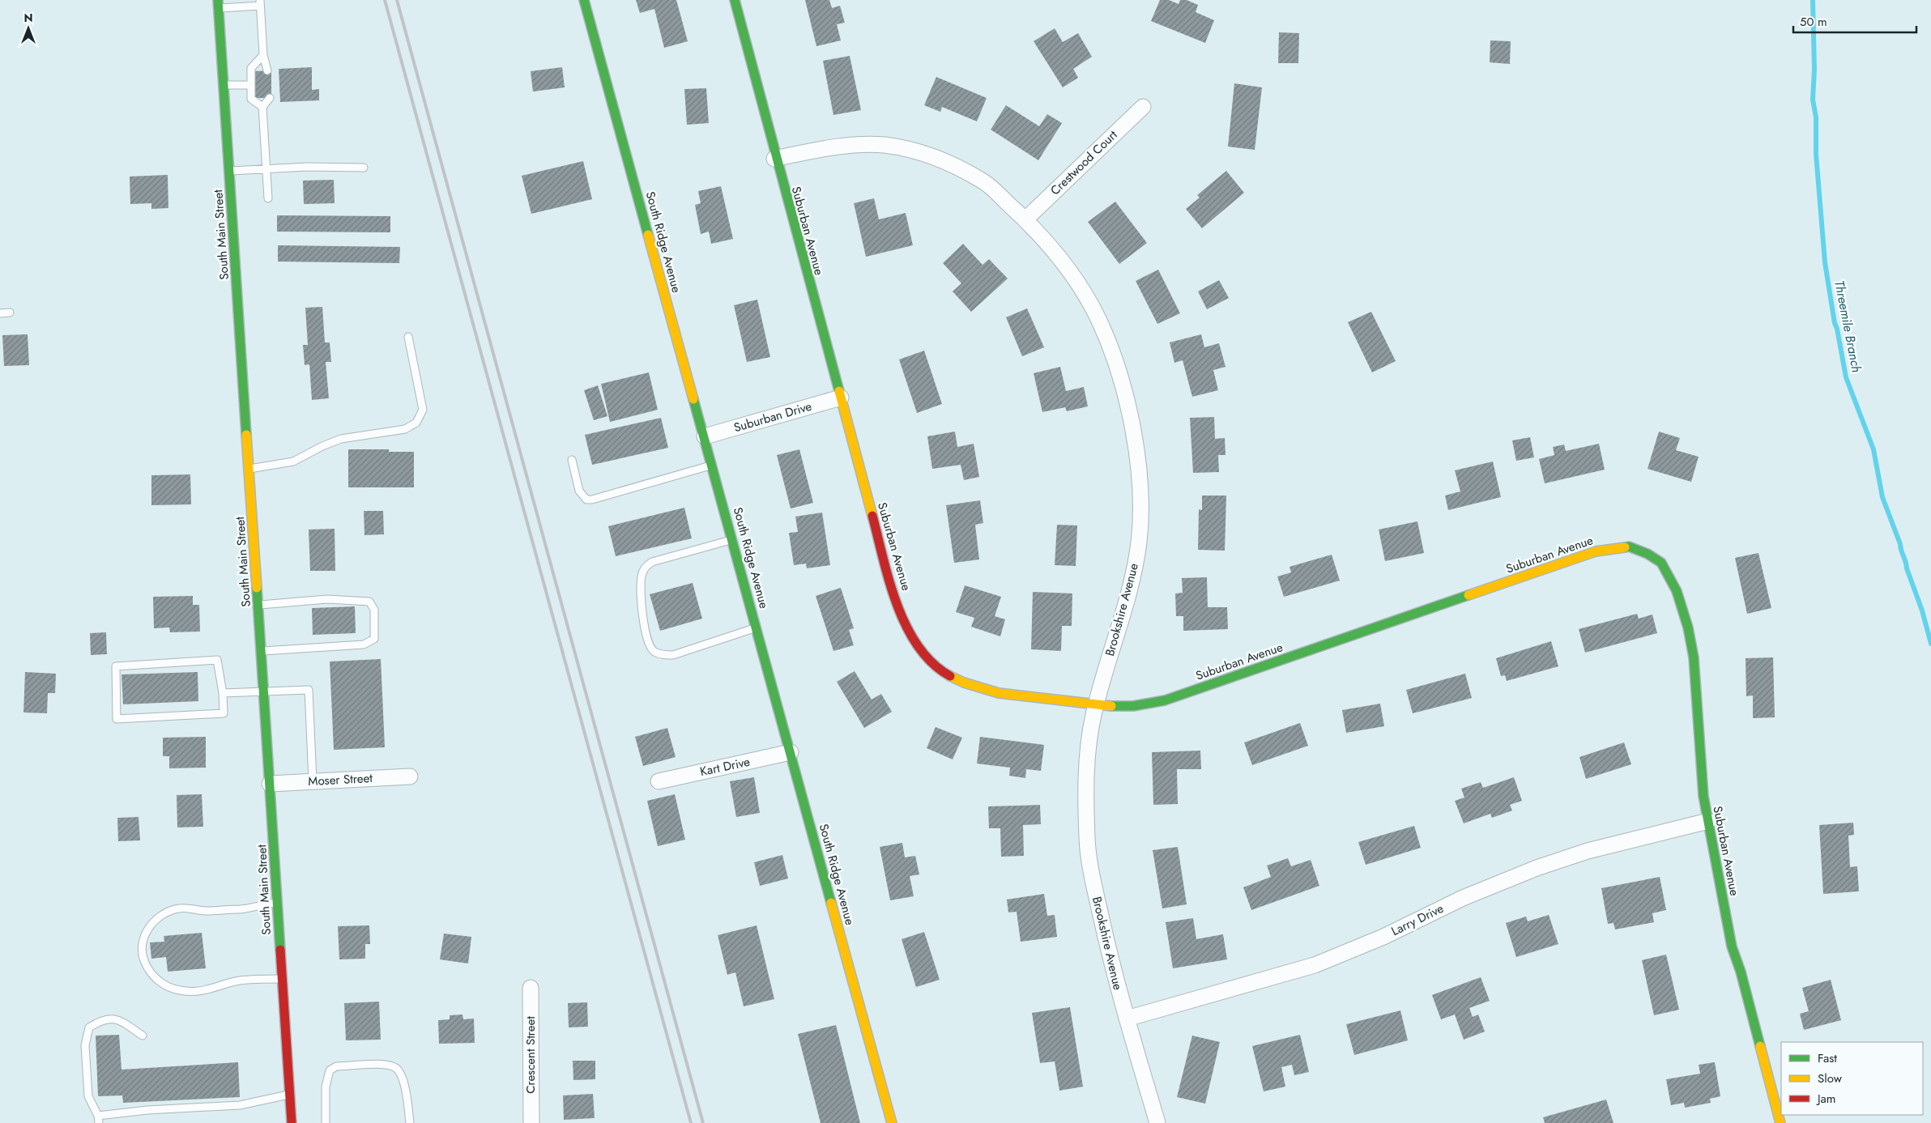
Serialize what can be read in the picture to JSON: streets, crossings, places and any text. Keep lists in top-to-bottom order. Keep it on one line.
{"streets":{"street":["Crestwood Court","Suburban Avenue","South Main Street","South Ridge Avenue","Suburban Drive","Brookshire Avenue","Kart Drive","Moser Street","Larry Drive","Crescent Street"]},"crossings":[["Crestwood Court","Brookshire Avenue"],["Suburban Avenue","Suburban Drive"],["Suburban Avenue","Brookshire Avenue"],["Suburban Avenue","Larry Drive"],["South Main Street","Moser Street"],["South Ridge Avenue","Suburban Drive"],["South Ridge Avenue","Kart Drive"],["Brookshire Avenue","Larry Drive"]],"water":["Threemile Branch"],"legend":["Fast","Slow","Jam"],"scale_bar":"50 m","north":"top"}
